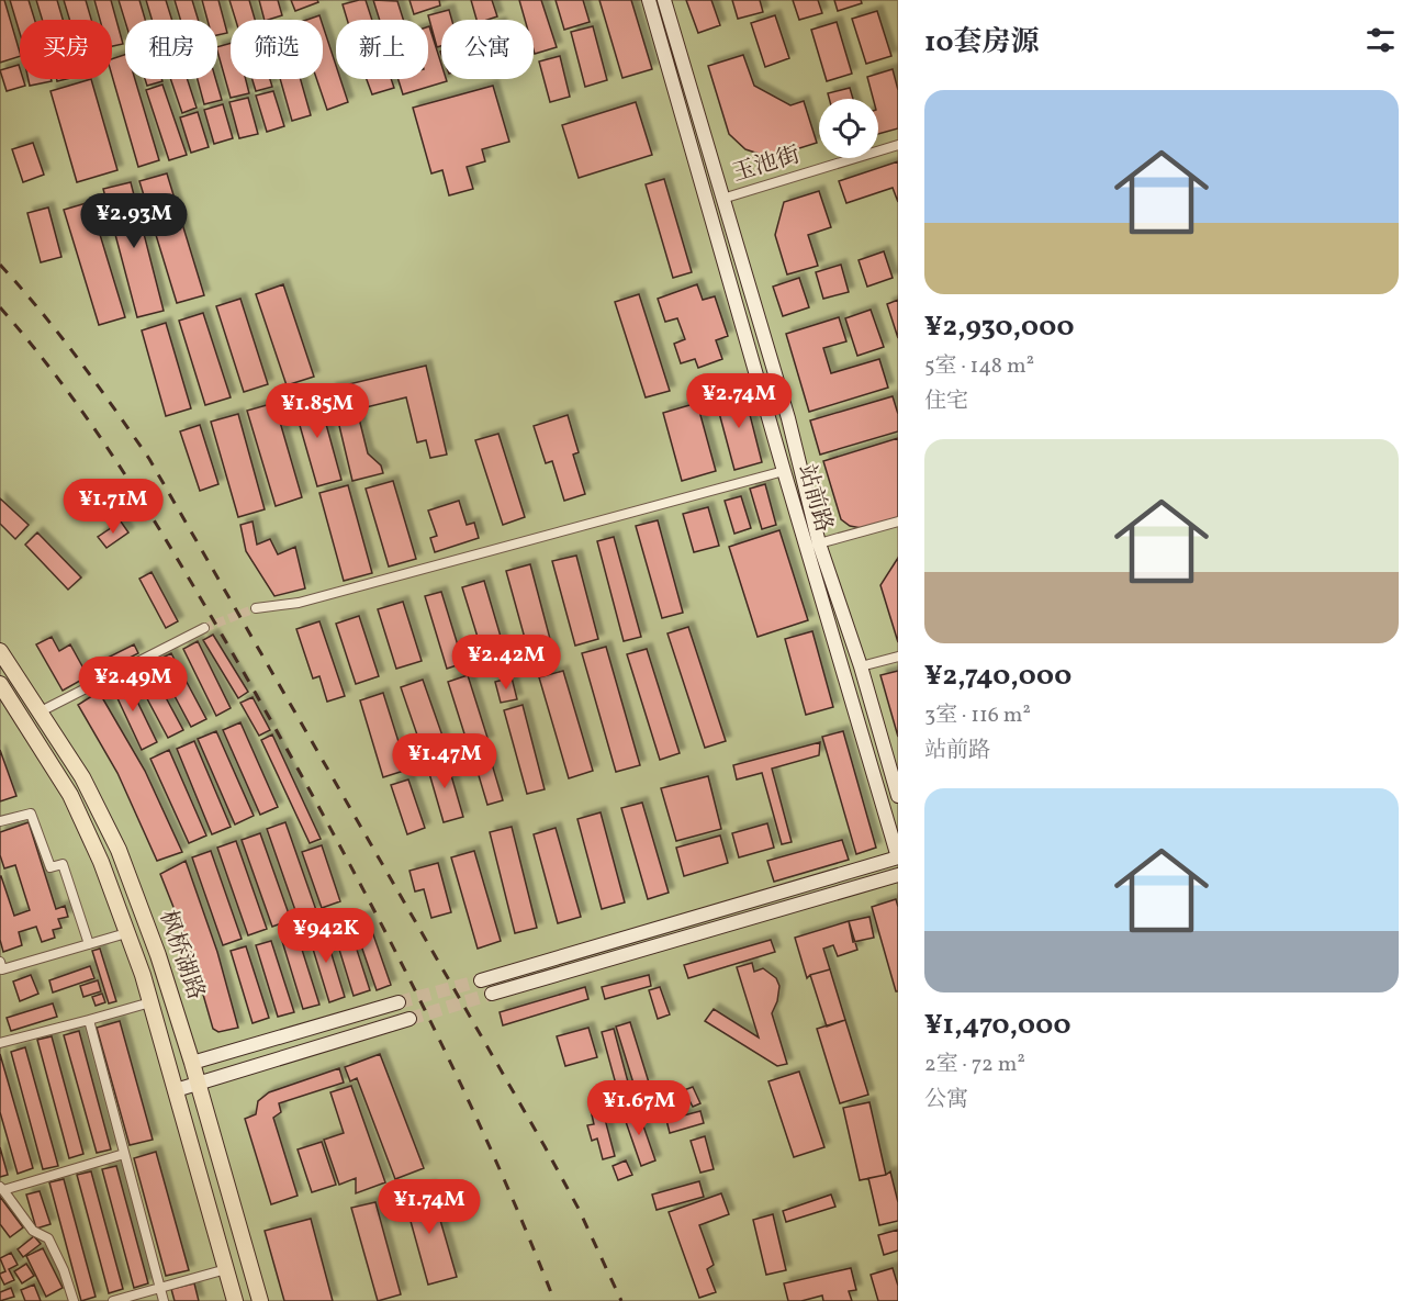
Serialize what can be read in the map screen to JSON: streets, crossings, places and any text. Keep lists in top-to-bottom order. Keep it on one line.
{"streets":{"main road":["站前路","枫桥湖路"],"street":["玉池街"]},"crossings":[["玉池街","站前路"]],"page":{"heading":"10套房源","chip":["买房","租房","筛选","新上","公寓"],"list":[{"name":"¥2,930,000","note":"5室 · 148 m² · 住宅"},{"name":"¥2,740,000","note":"3室 · 116 m² · 站前路"},{"name":"¥1,470,000","note":"2室 · 72 m² · 公寓"}],"price":["¥2.93M","¥2.74M","¥1.85M","¥1.71M","¥2.42M","¥2.49M","¥1.47M","¥942K","¥1.67M","¥1.74M"]}}
